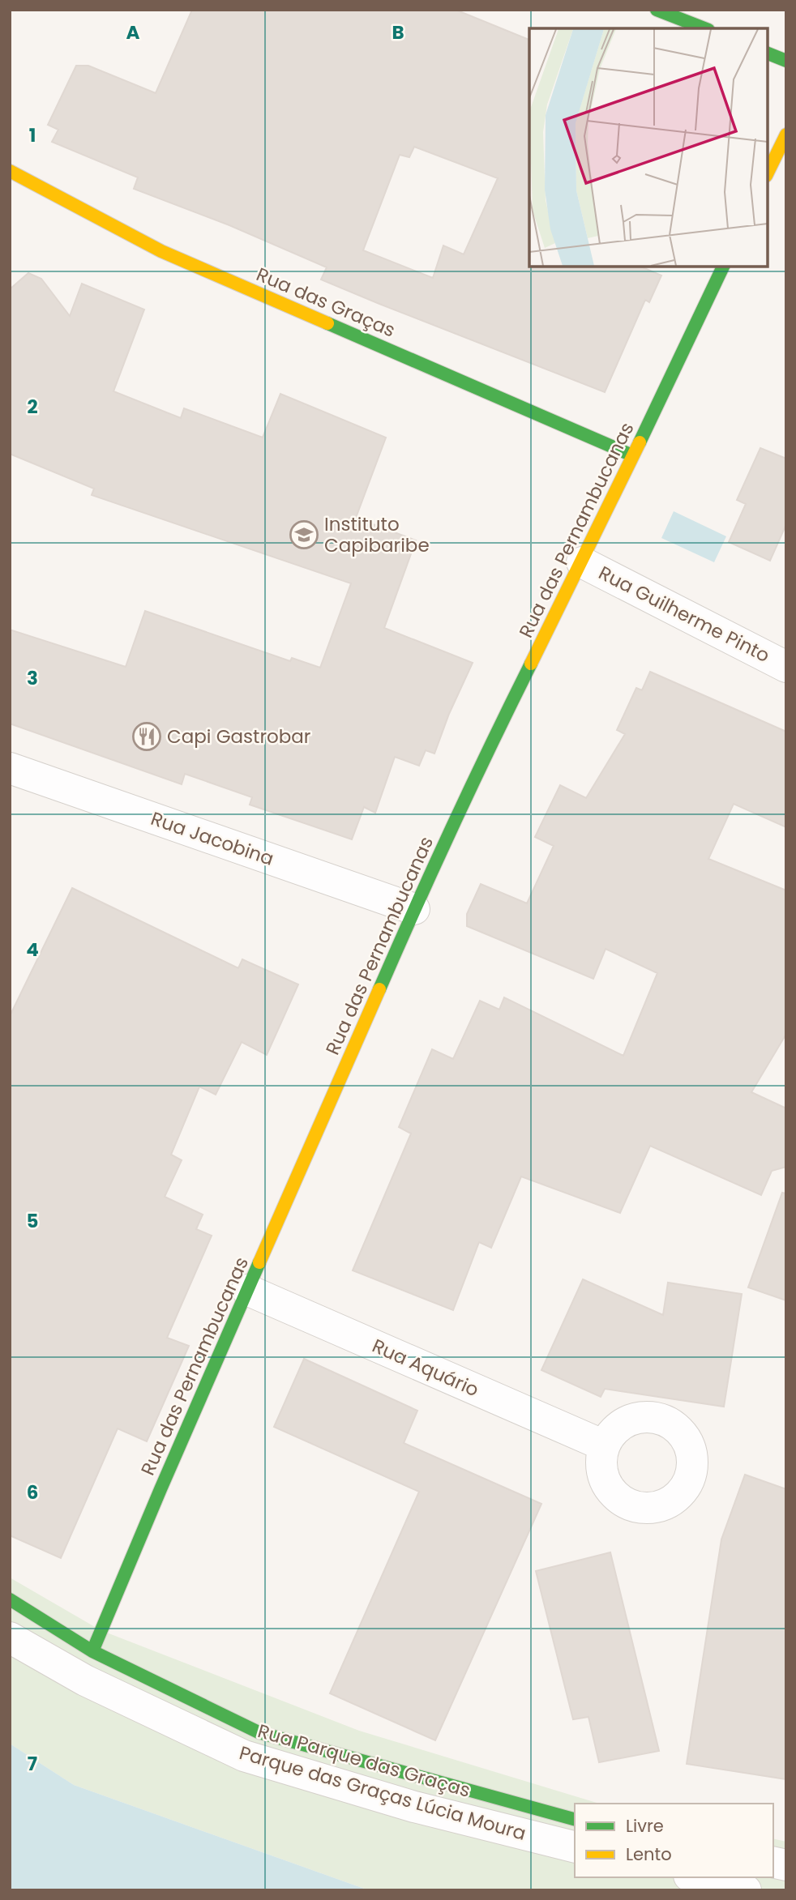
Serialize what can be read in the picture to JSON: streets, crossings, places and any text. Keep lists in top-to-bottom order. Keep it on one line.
{"streets":{"street":["Rua das Graças","Rua das Pernambucanas","Rua Guilherme Pinto","Rua Jacobina","Rua Aquário","Rua Parque das Graças","Parque das Graças Lúcia Moura"]},"crossings":[["Rua das Graças","Rua das Pernambucanas"],["Rua das Pernambucanas","Rua Guilherme Pinto"],["Rua das Pernambucanas","Rua Jacobina"],["Rua das Pernambucanas","Rua Aquário"],["Rua das Pernambucanas","Rua Parque das Graças"]],"places":{"school or university":["Instituto Capibaribe"],"restaurant":["Capi Gastrobar"]},"legend":["Livre","Lento"],"grid":{"columns":["A","B"],"rows":["1","2","3","4","5","6","7"]}}
